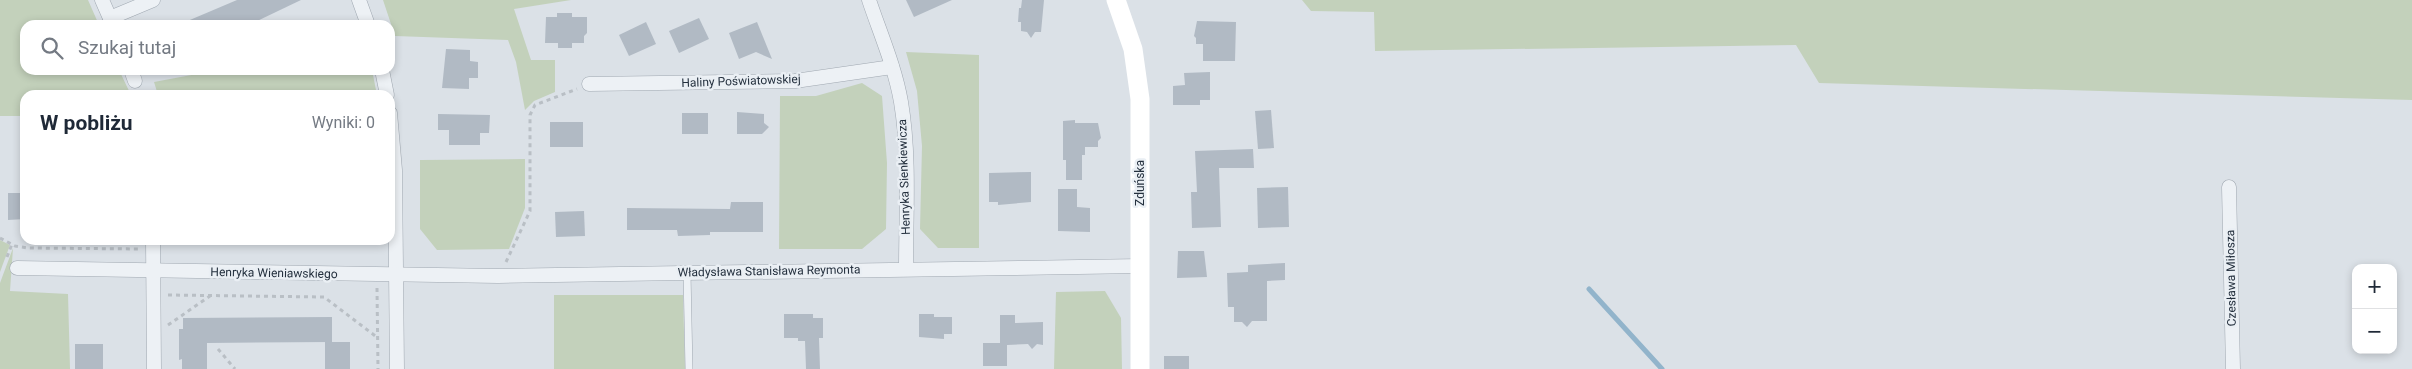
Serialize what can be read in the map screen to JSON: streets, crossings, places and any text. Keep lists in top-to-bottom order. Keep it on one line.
{"streets":{"street":["Haliny Poświatowskiej","Henryka Sienkiewicza","Zduńska","Władysława Stanisława Reymonta","Henryka Wieniawskiego","Czesława Miłosza"]},"crossings":[["Haliny Poświatowskiej","Henryka Sienkiewicza"],["Henryka Sienkiewicza","Władysława Stanisława Reymonta"],["Zduńska","Władysława Stanisława Reymonta"],["Władysława Stanisława Reymonta","Henryka Wieniawskiego"]],"page":{"search":"Szukaj tutaj","heading":["W pobliżu","Wyniki: 0"],"map_buttons":["+","−"]}}
